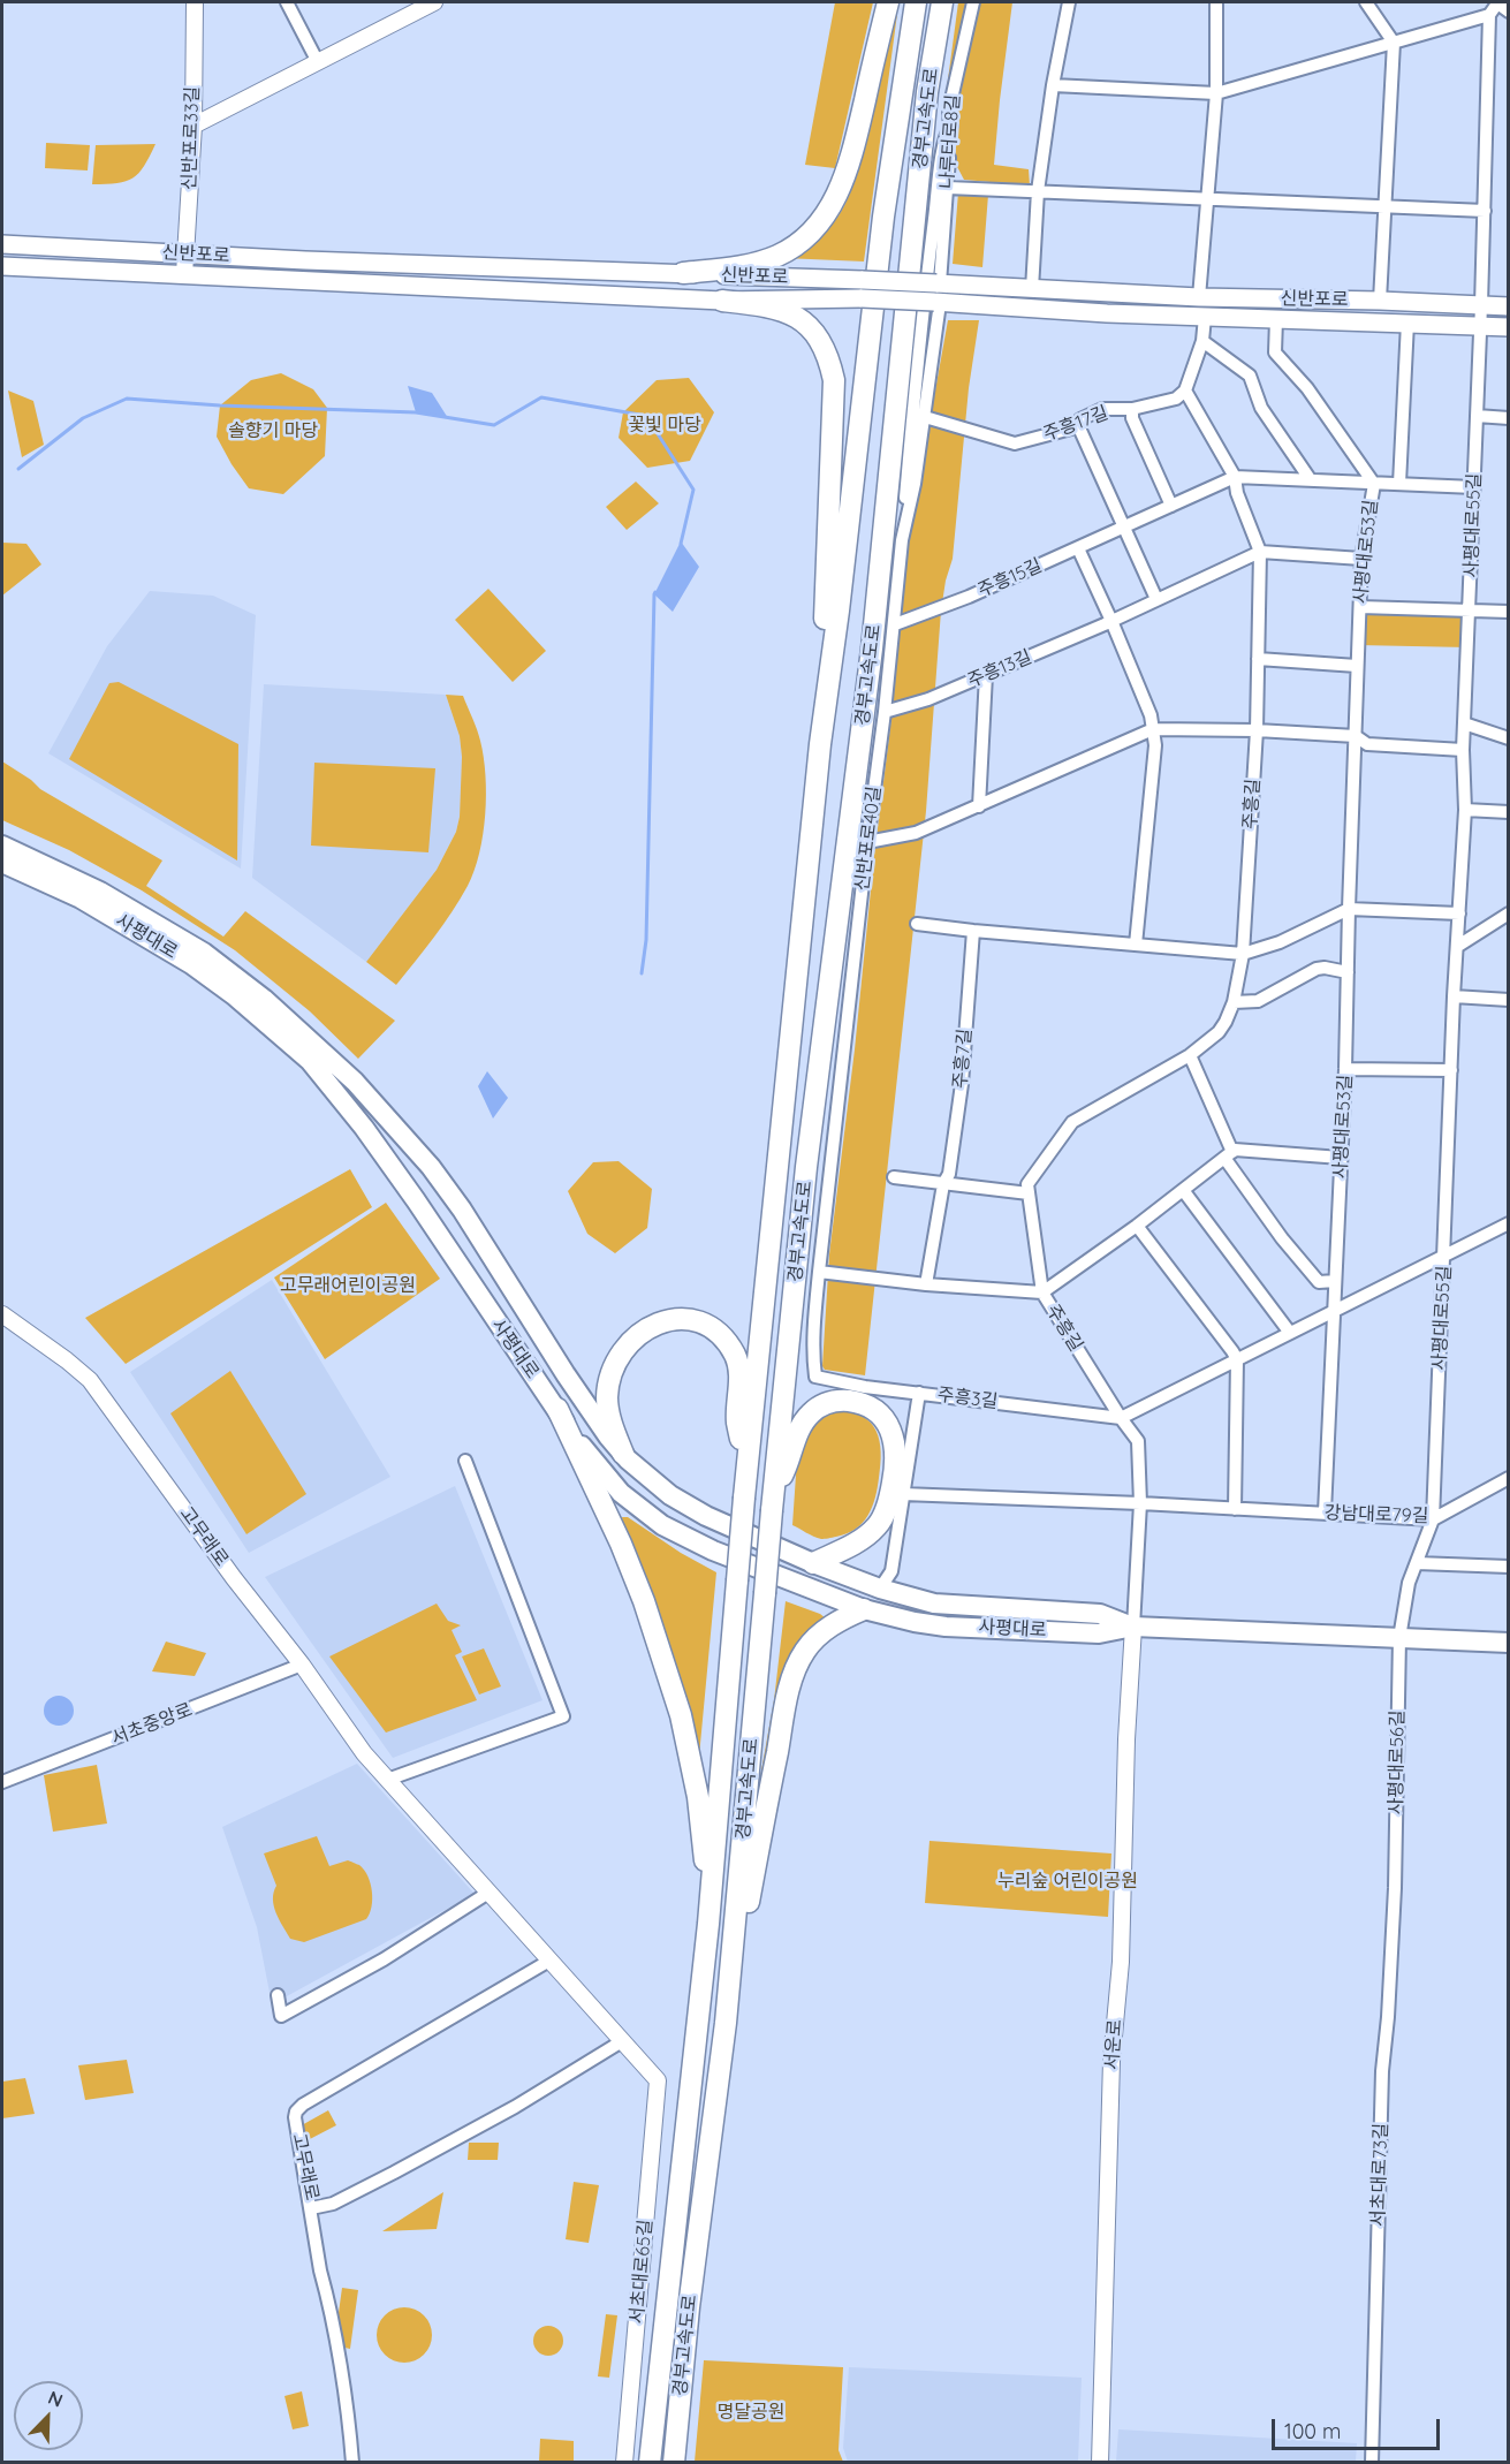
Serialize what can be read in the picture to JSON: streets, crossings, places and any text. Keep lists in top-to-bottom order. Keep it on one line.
{"streets":{"highway":["경부고속도로"],"main road":["신반포로","사평대로"],"street":["신반포로33길","나루터로8길","주흥17길","사평대로55길","사평대로53길","주흥15길","주흥13길","주흥길","신반포로40길","주흥7길","주흥3길","강남대로79길","고무래로","서초중앙로","사평대로56길","서운로","서초대로73길","서초대로65길"]},"crossings":[["신반포로33길","신반포로"],["나루터로8길","신반포로"],["신반포로","사평대로55길"],["신반포로","사평대로53길"],["신반포로","신반포로40길"],["주흥17길","주흥길"],["주흥17길","신반포로40길"],["사평대로55길","사평대로"],["사평대로55길","강남대로79길"],["사평대로55길","사평대로56길"],["사평대로53길","강남대로79길"],["주흥15길","주흥길"],["주흥15길","신반포로40길"],["주흥13길","주흥길"],["주흥13길","신반포로40길"],["주흥길","사평대로"],["주흥길","주흥3길"],["주흥길","강남대로79길"],["주흥길","서운로"],["신반포로40길","주흥3길"],["사평대로","사평대로56길"],["사평대로","서운로"],["고무래로","서초중앙로"],["고무래로","서초대로65길"],["사평대로56길","서초대로73길"]],"parks":["꽃빛 마당","솔향기 마당","고무래어린이공원","누리숲 어린이공원","명달공원"],"scale_bar":"100 m","north":"top right"}
